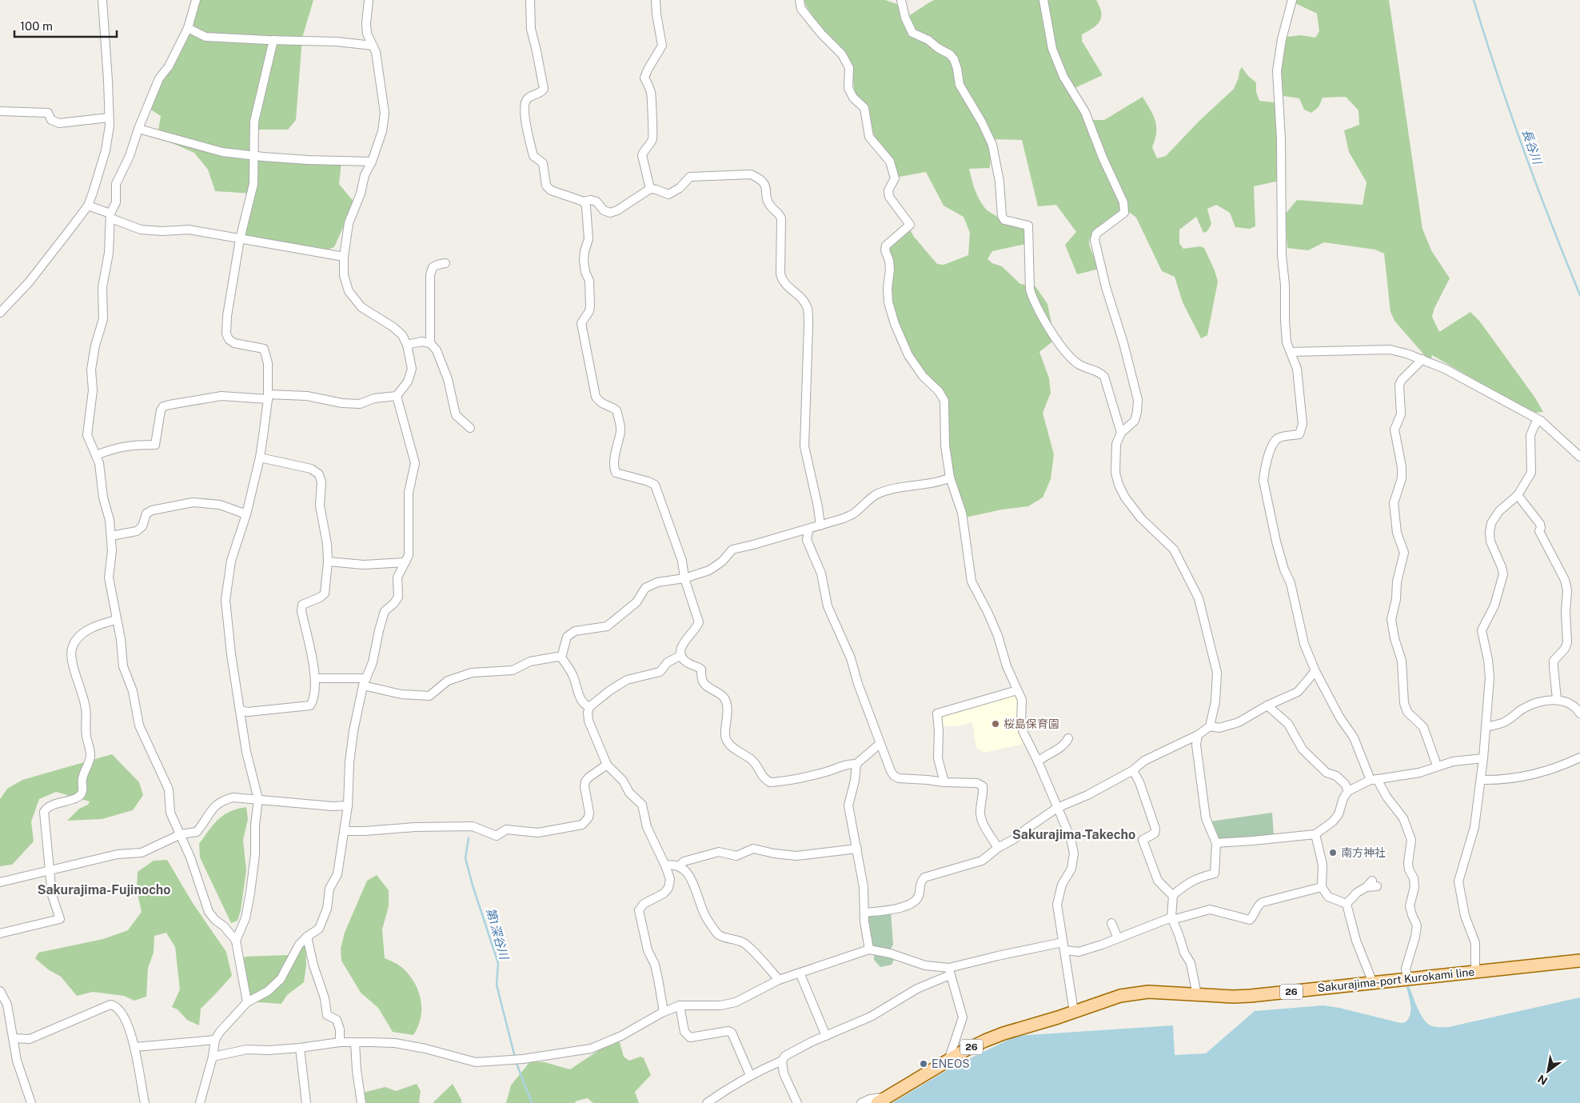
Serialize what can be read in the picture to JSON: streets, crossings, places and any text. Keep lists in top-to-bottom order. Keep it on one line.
{"streets":{"main road":["Sakurajima-port Kurokami line","26"]},"districts":["Sakurajima-Takecho","Sakurajima-Fujinocho"],"water":["長谷川","第1深谷川"],"places":["桜島保育園","南方神社","ENEOS"],"scale_bar":"100 m","north":"bottom left"}
